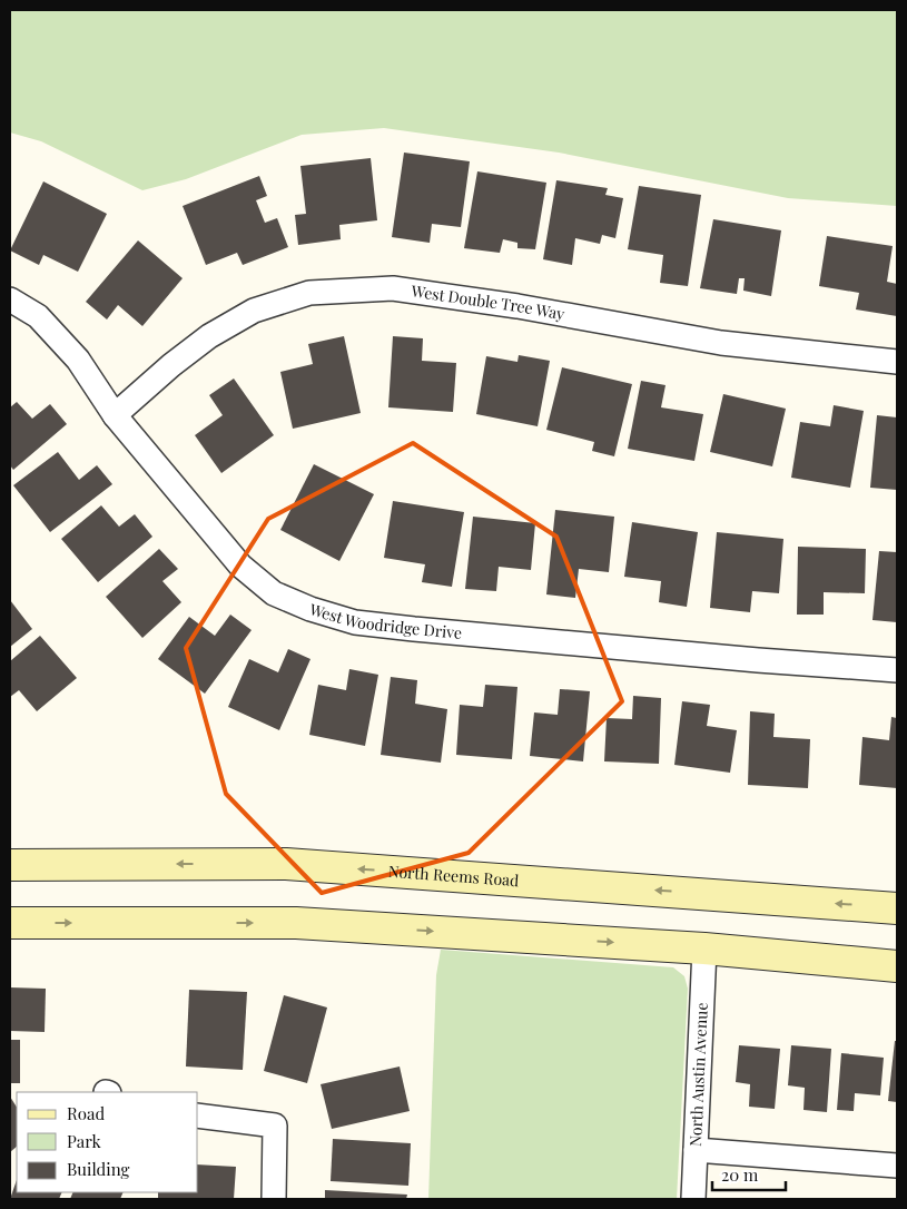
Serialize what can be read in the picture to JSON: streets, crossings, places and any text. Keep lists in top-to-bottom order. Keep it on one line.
{"streets":{"main road":["North Reems Road"],"street":["West Double Tree Way","West Woodridge Drive","North Austin Avenue"]},"crossings":[["West Double Tree Way","West Woodridge Drive"]],"legend":["Road","Park","Building"],"scale_bar":"20 m"}
